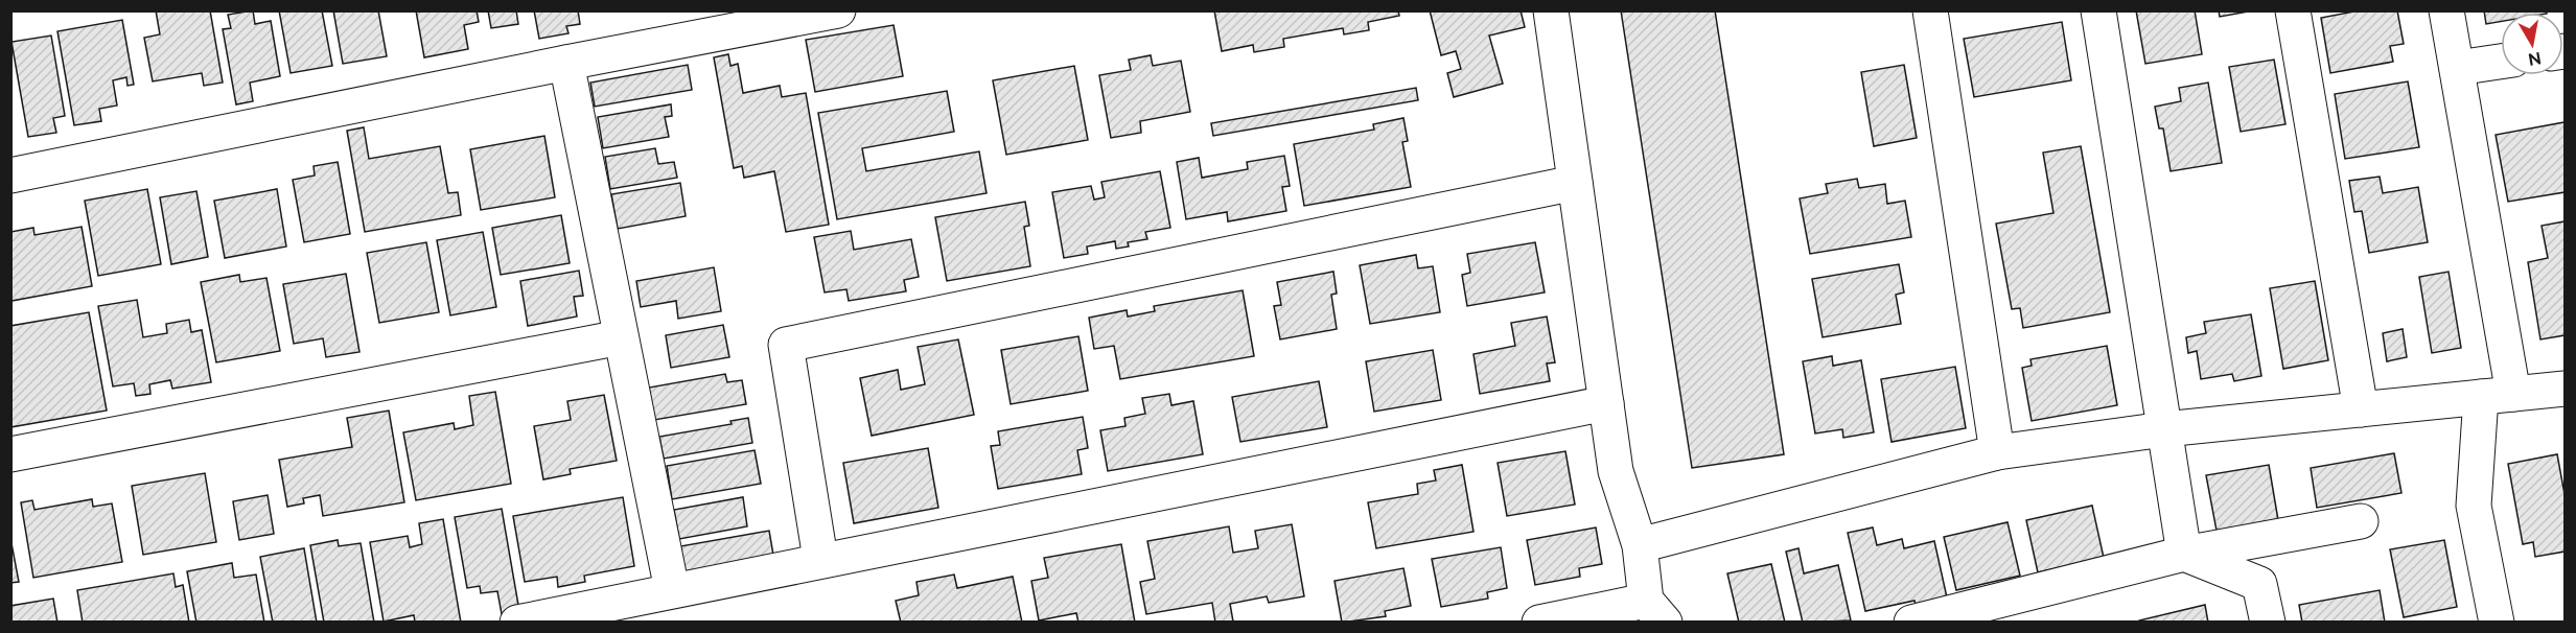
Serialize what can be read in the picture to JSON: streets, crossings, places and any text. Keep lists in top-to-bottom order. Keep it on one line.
{"north":"bottom"}
